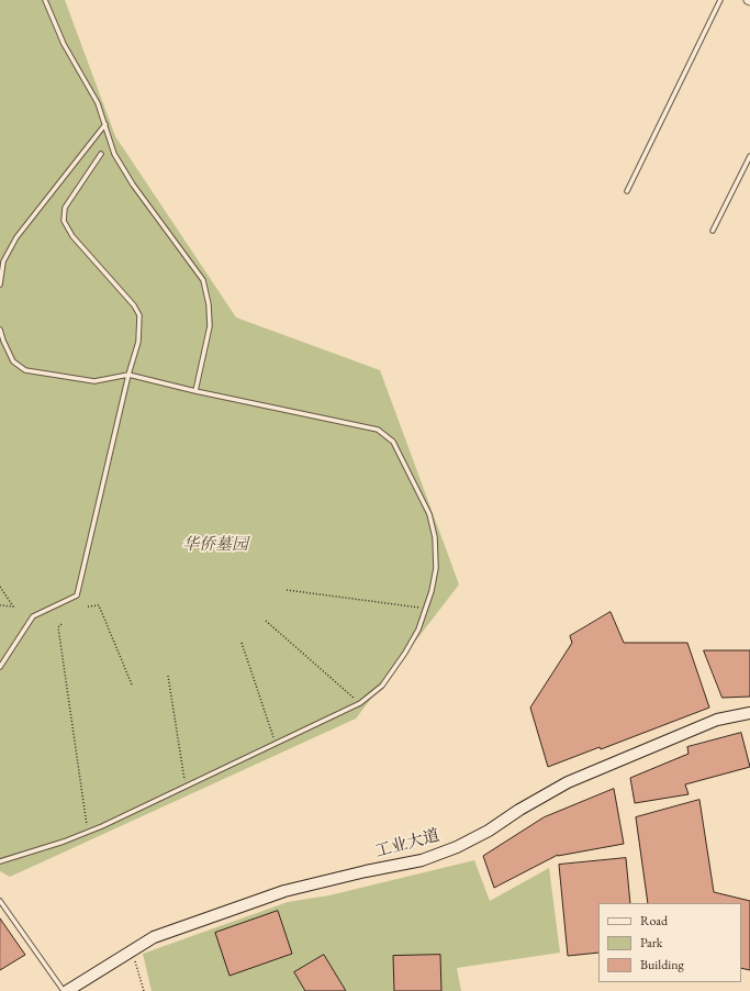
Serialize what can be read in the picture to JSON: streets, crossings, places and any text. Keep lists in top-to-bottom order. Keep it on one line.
{"streets":{"street":["工业大道"]},"parks":["华侨墓园"],"legend":["Road","Park","Building"]}
